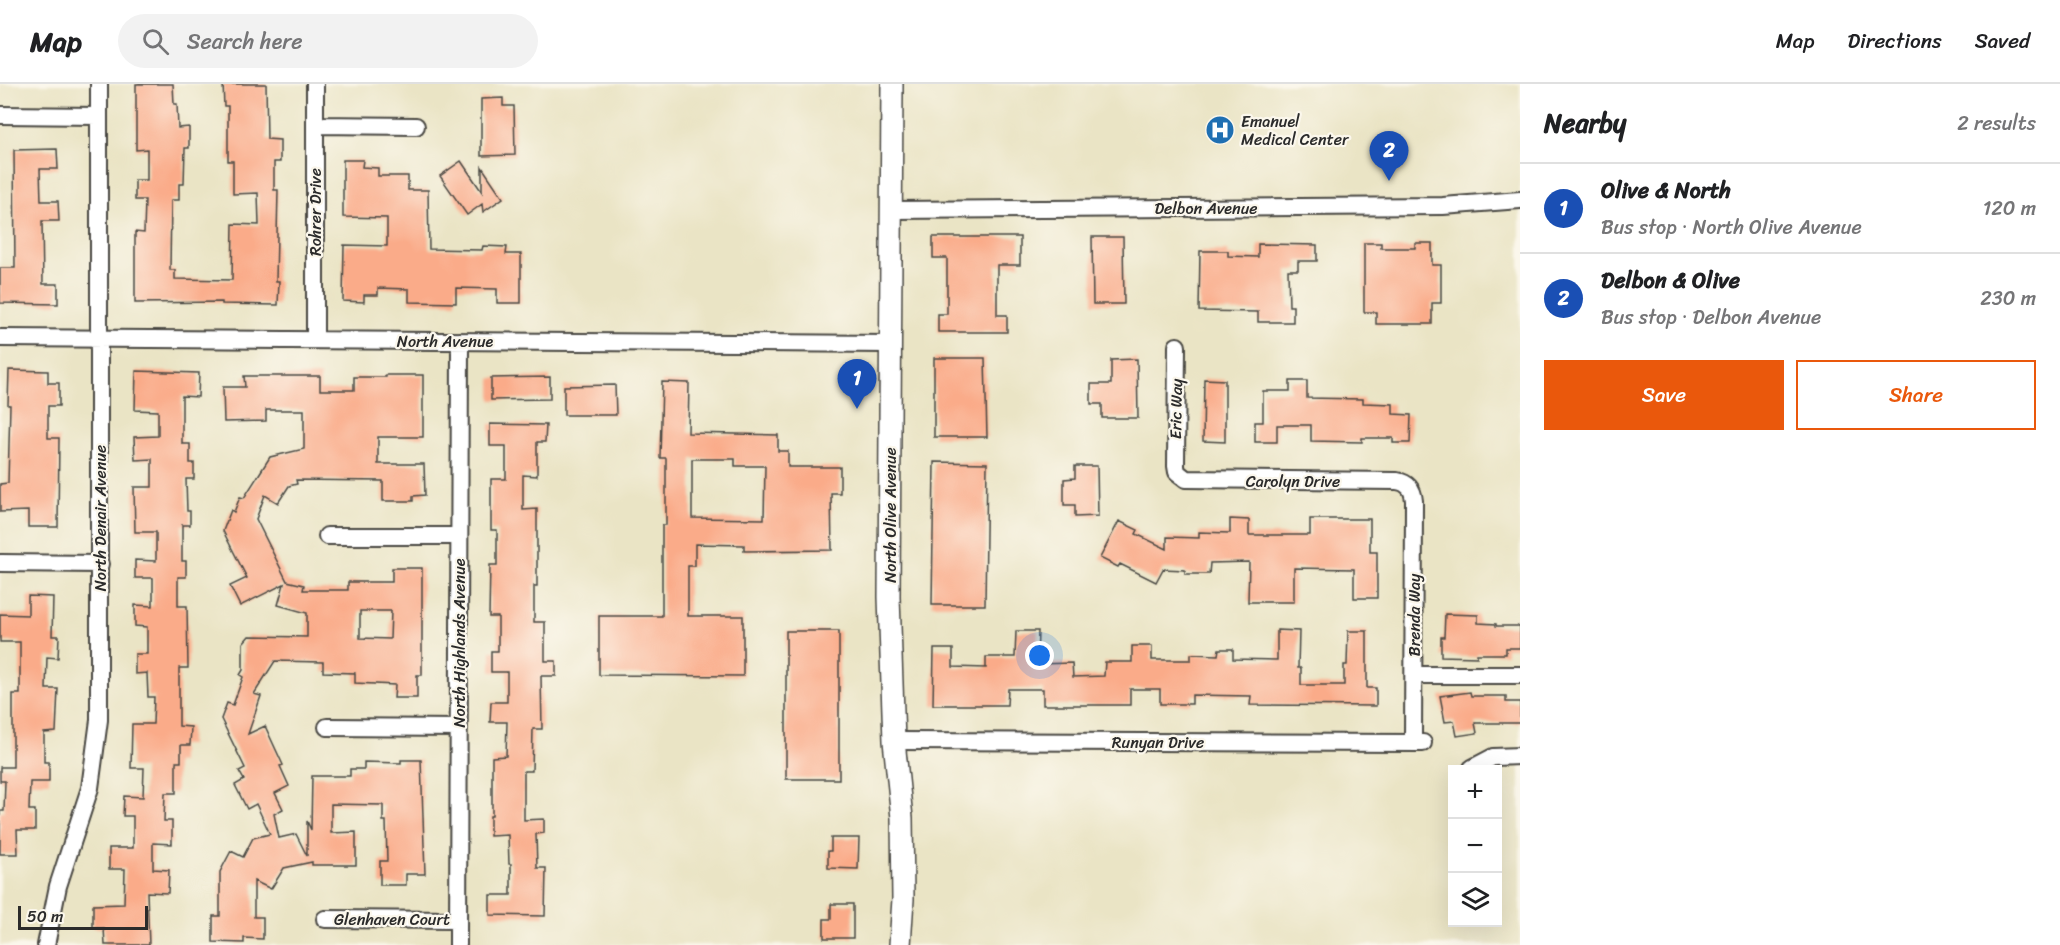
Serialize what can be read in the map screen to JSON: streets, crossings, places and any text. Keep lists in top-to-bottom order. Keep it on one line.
{"streets":{"street":["Delbon Avenue","Rohrer Drive","North Avenue","Eric Way","Carolyn Drive","North Olive Avenue","North Denair Avenue","Brenda Way","North Highlands Avenue","Runyan Drive","Glenhaven Court"]},"crossings":[["Delbon Avenue","North Olive Avenue"],["Rohrer Drive","North Avenue"],["North Avenue","North Olive Avenue"],["North Avenue","North Denair Avenue"],["North Avenue","North Highlands Avenue"],["Eric Way","Carolyn Drive"],["Carolyn Drive","Brenda Way"],["North Olive Avenue","Runyan Drive"],["Brenda Way","Runyan Drive"],["North Highlands Avenue","Glenhaven Court"]],"places":{"hospital":["Emanuel Medical Center"]},"scale_bar":"50 m","page":{"header":"Map","search":"Search here","nav":["Map","Directions","Saved"],"heading":["Nearby","2 results"],"pins":["2","1"],"list":[{"mark":"1","name":"Olive & North","note":"Bus stop · North Olive Avenue","value":"120 m"},{"mark":"2","name":"Delbon & Olive","note":"Bus stop · Delbon Avenue","value":"230 m"}],"buttons":["Save","Share"],"map_buttons":["+","−"],"scale":"50 m"}}
